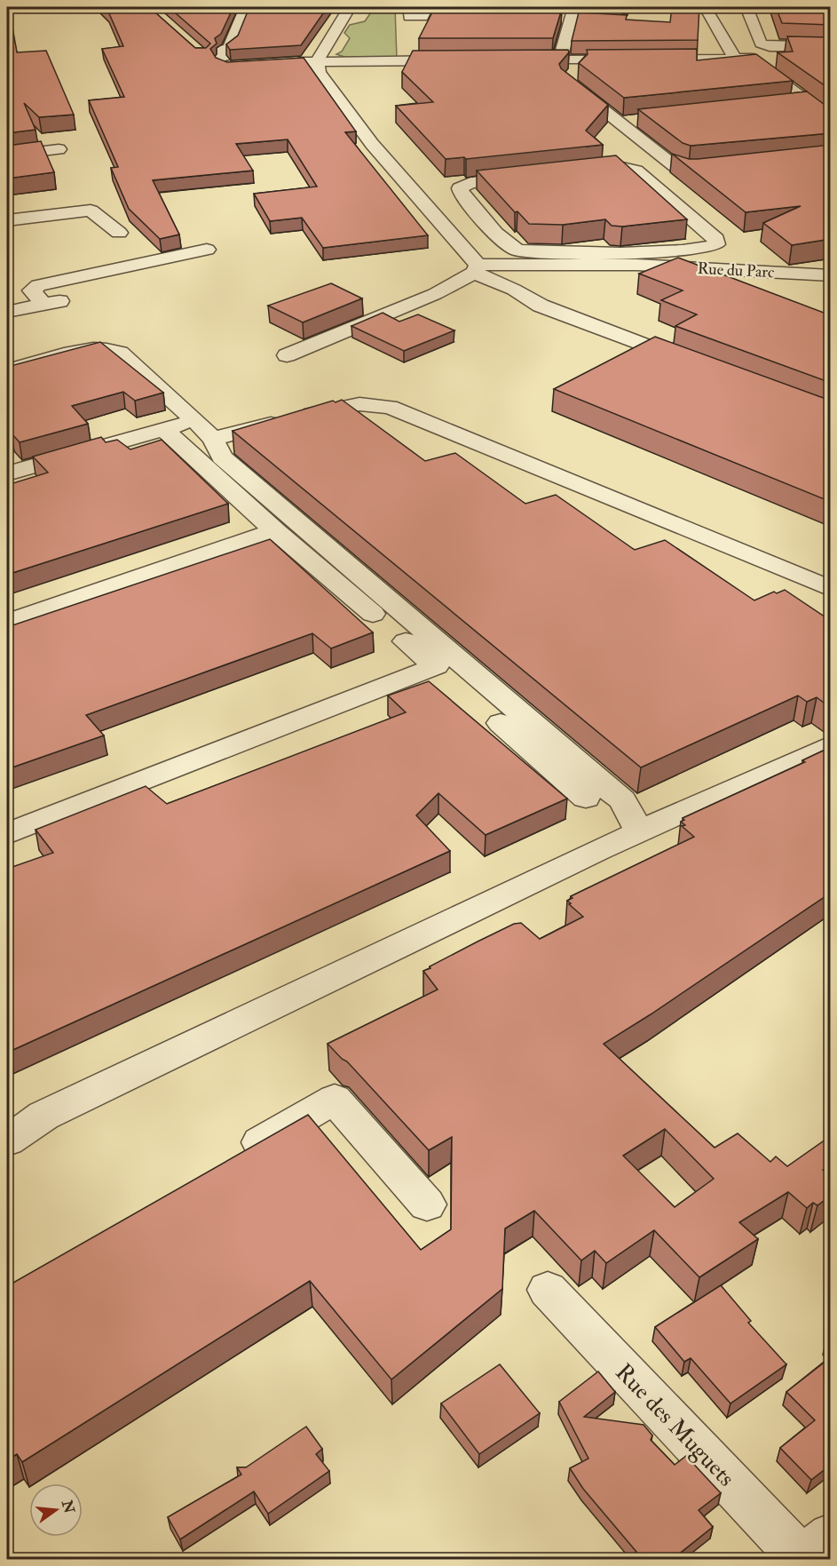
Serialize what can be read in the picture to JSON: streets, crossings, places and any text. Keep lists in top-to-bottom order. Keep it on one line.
{"streets":{"street":["Rue du Parc","Rue des Muguets"]},"north":"right"}
